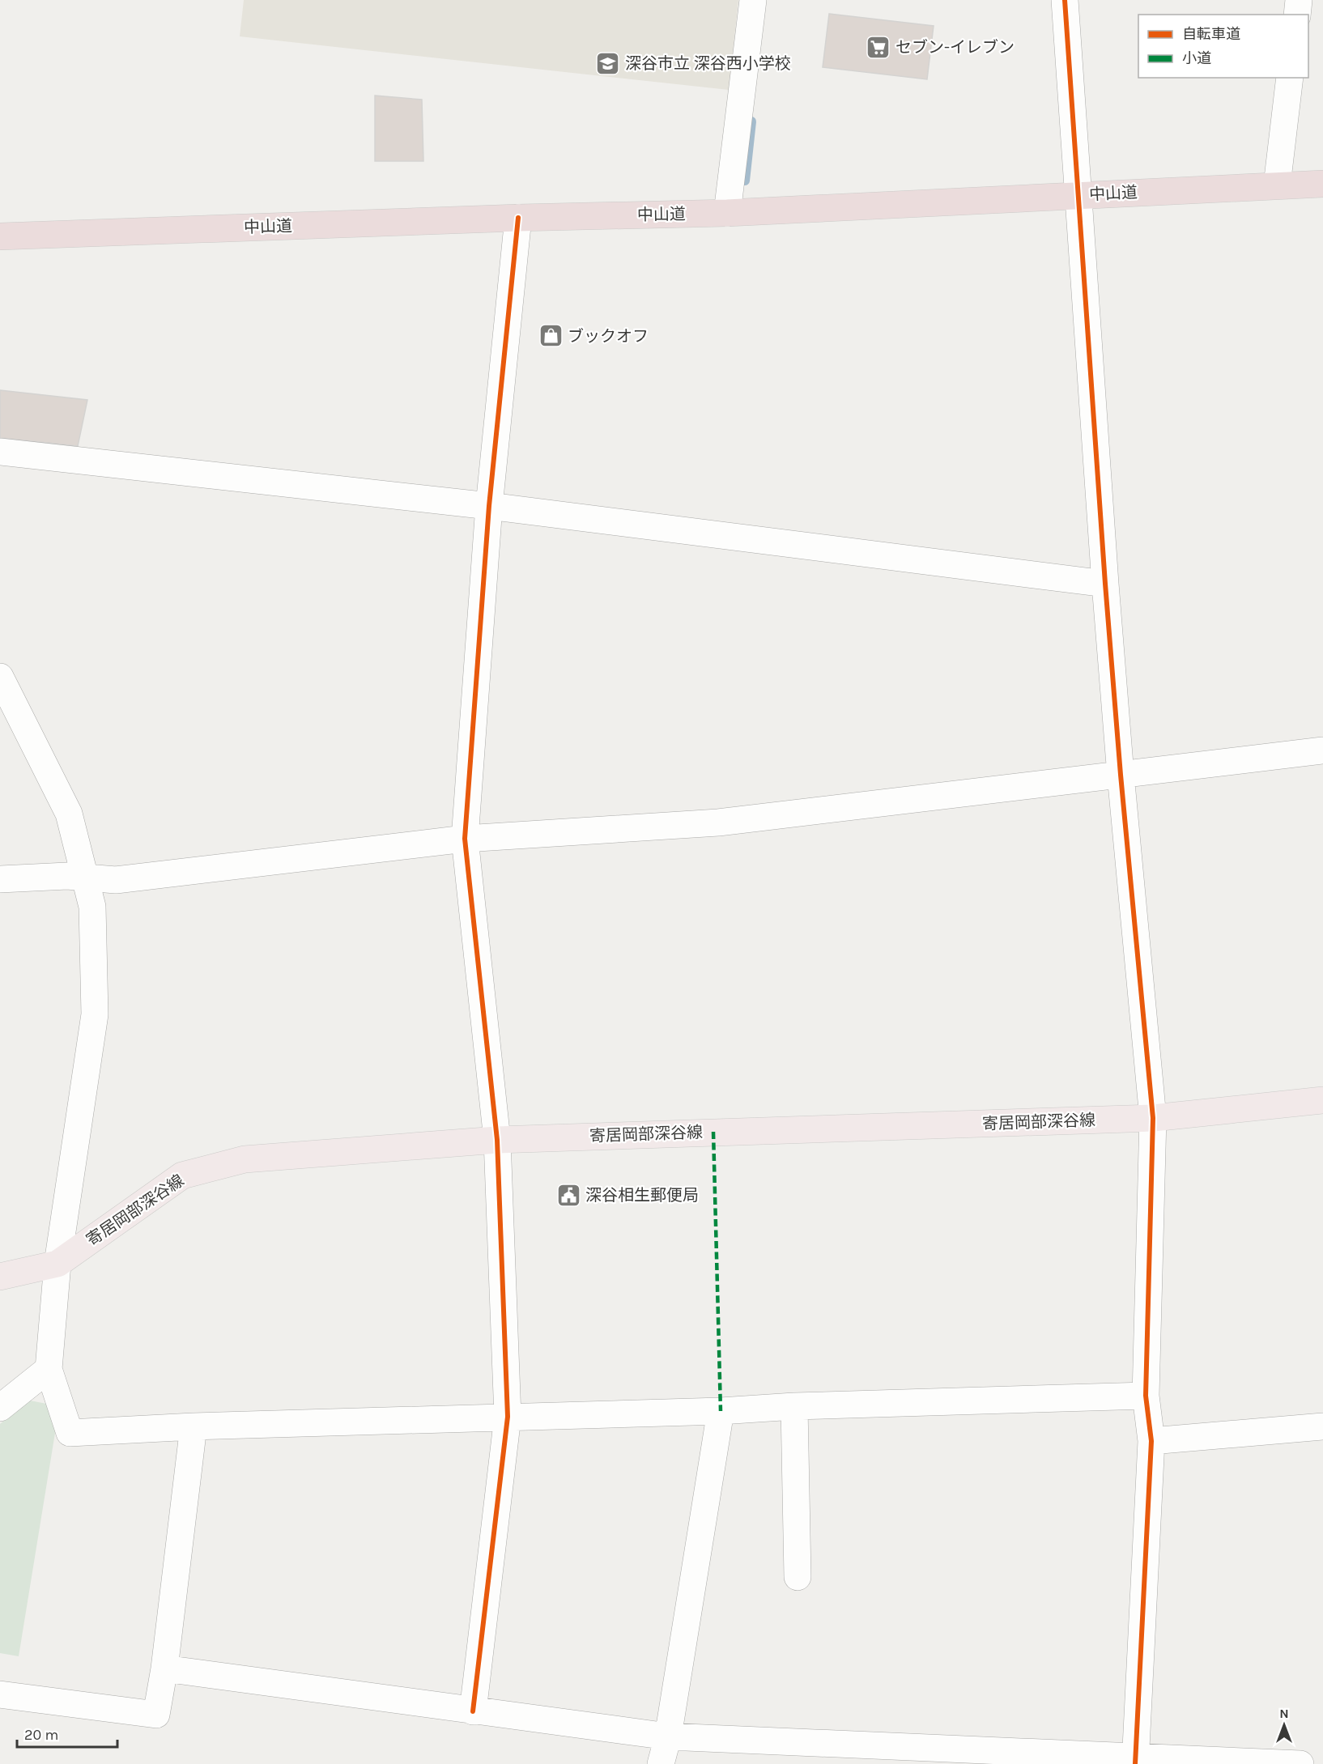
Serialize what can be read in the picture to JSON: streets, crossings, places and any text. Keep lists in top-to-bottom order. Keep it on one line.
{"streets":{"highway":["中山道"],"main road":["寄居岡部深谷線"]},"places":{"supermarket":["セブン-イレブン"],"school or university":["深谷市立 深谷西小学校"],"shop":["ブックオフ"],"public building":["深谷相生郵便局"]},"legend":["自転車道","小道"],"scale_bar":"20 m","north":"top"}
